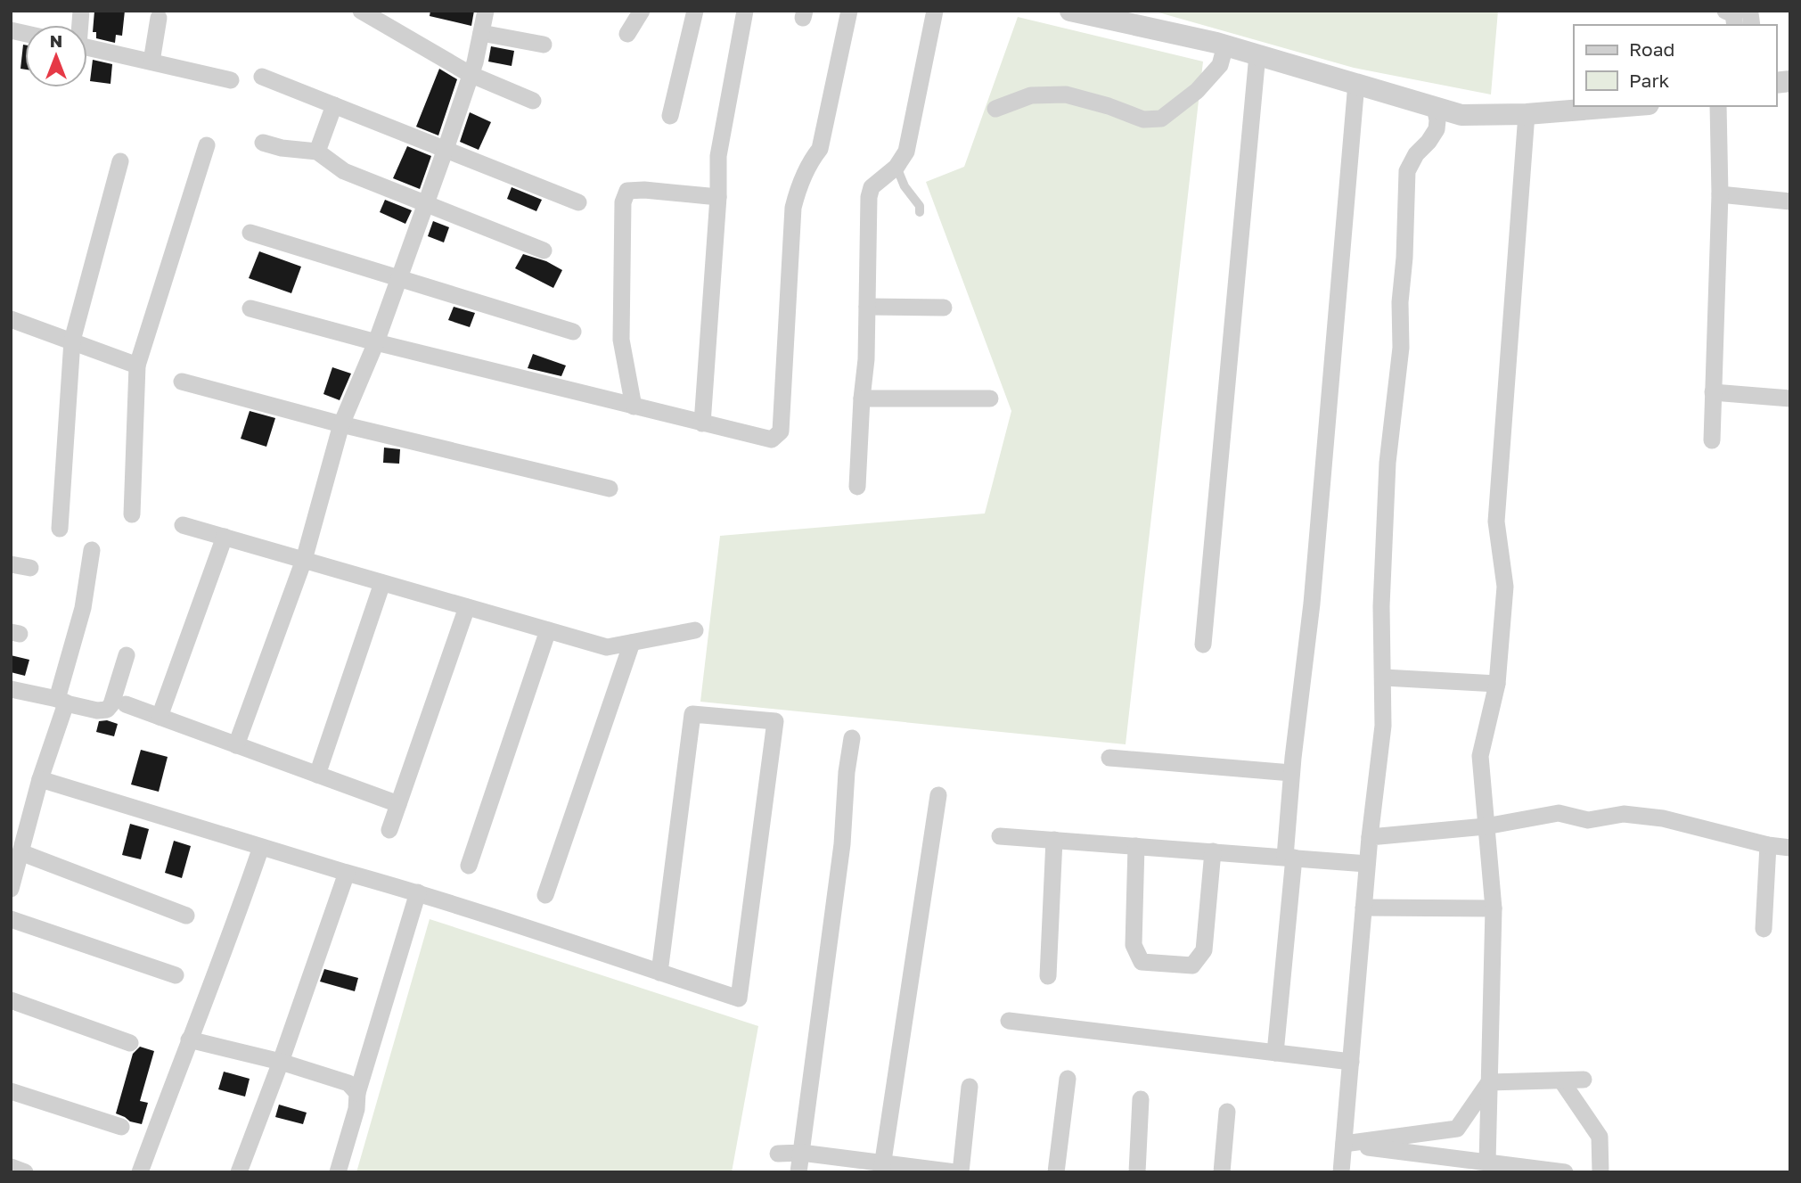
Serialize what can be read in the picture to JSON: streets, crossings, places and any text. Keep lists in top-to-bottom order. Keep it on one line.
{"legend":["Road","Park"],"north":"top"}
